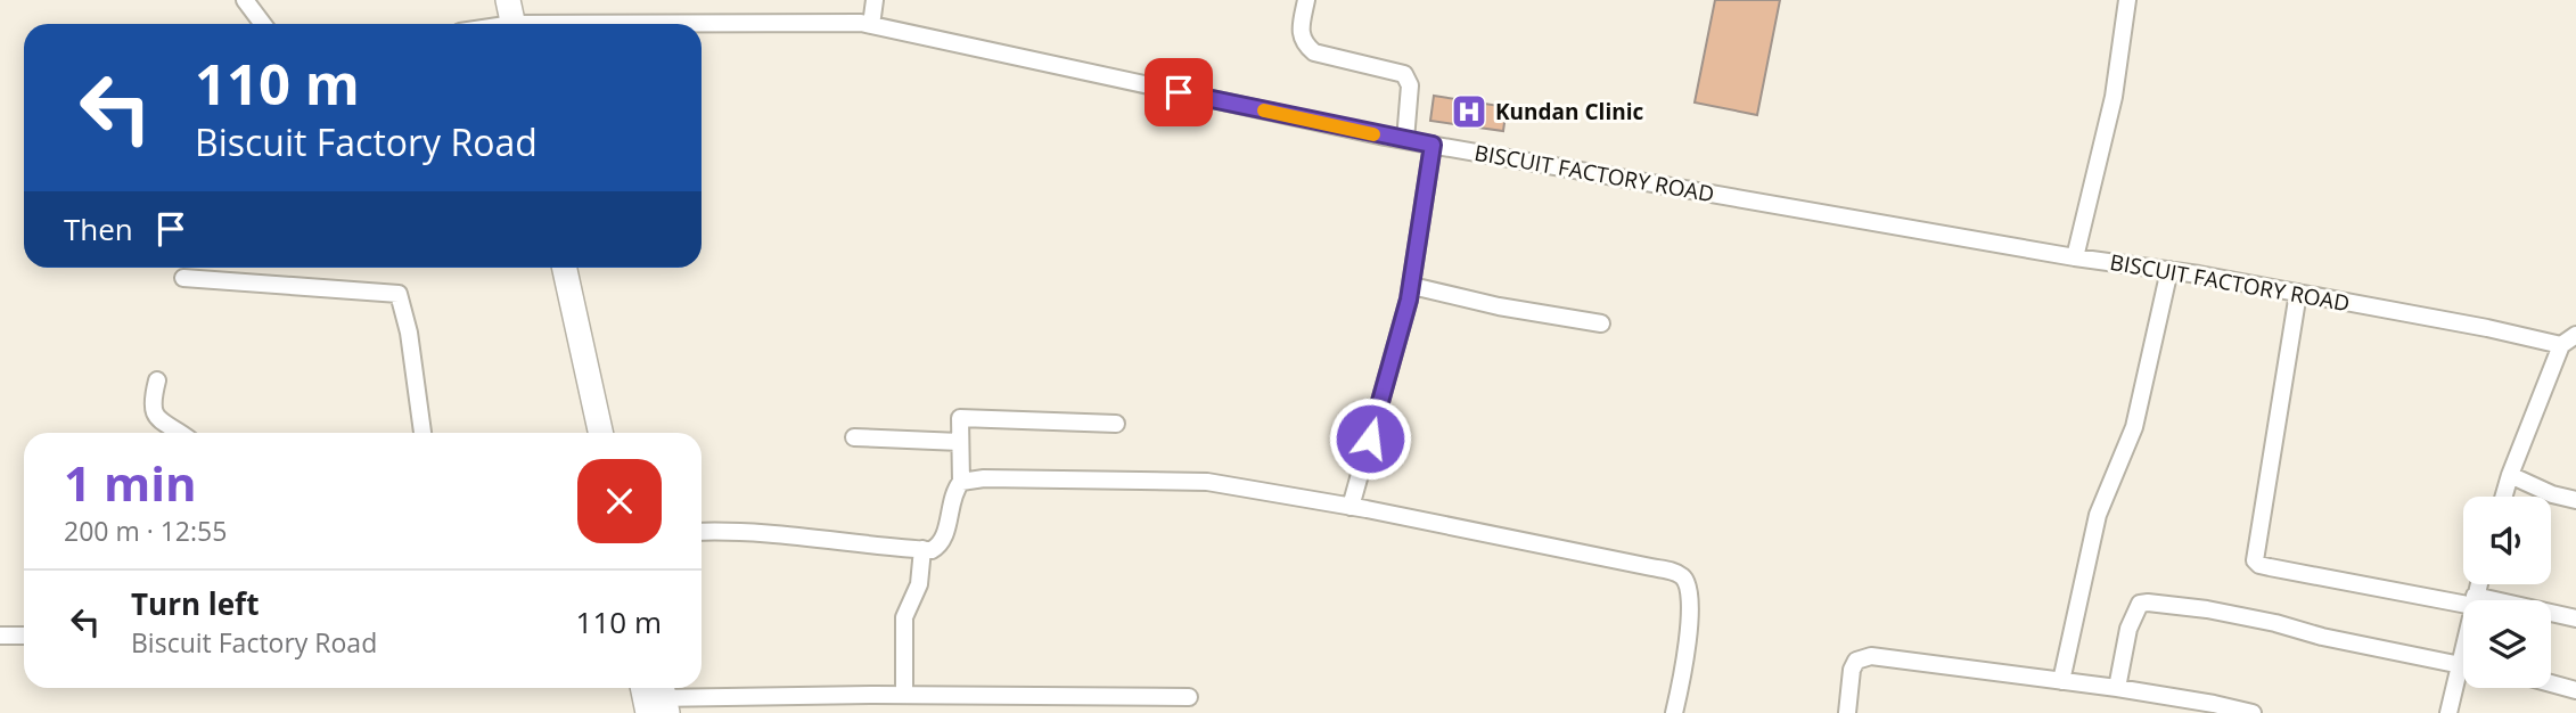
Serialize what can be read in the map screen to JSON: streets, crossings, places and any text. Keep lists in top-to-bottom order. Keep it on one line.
{"streets":{"street":["BISCUIT FACTORY ROAD"]},"places":{"hospital":["Kundan Clinic"]},"page":{"turn":["110 m","Biscuit Factory Road"],"then":"Then","heading":["1 min","200 m · 12:55"],"list":[{"name":"Turn left","note":"Biscuit Factory Road","value":"110 m"}]}}
